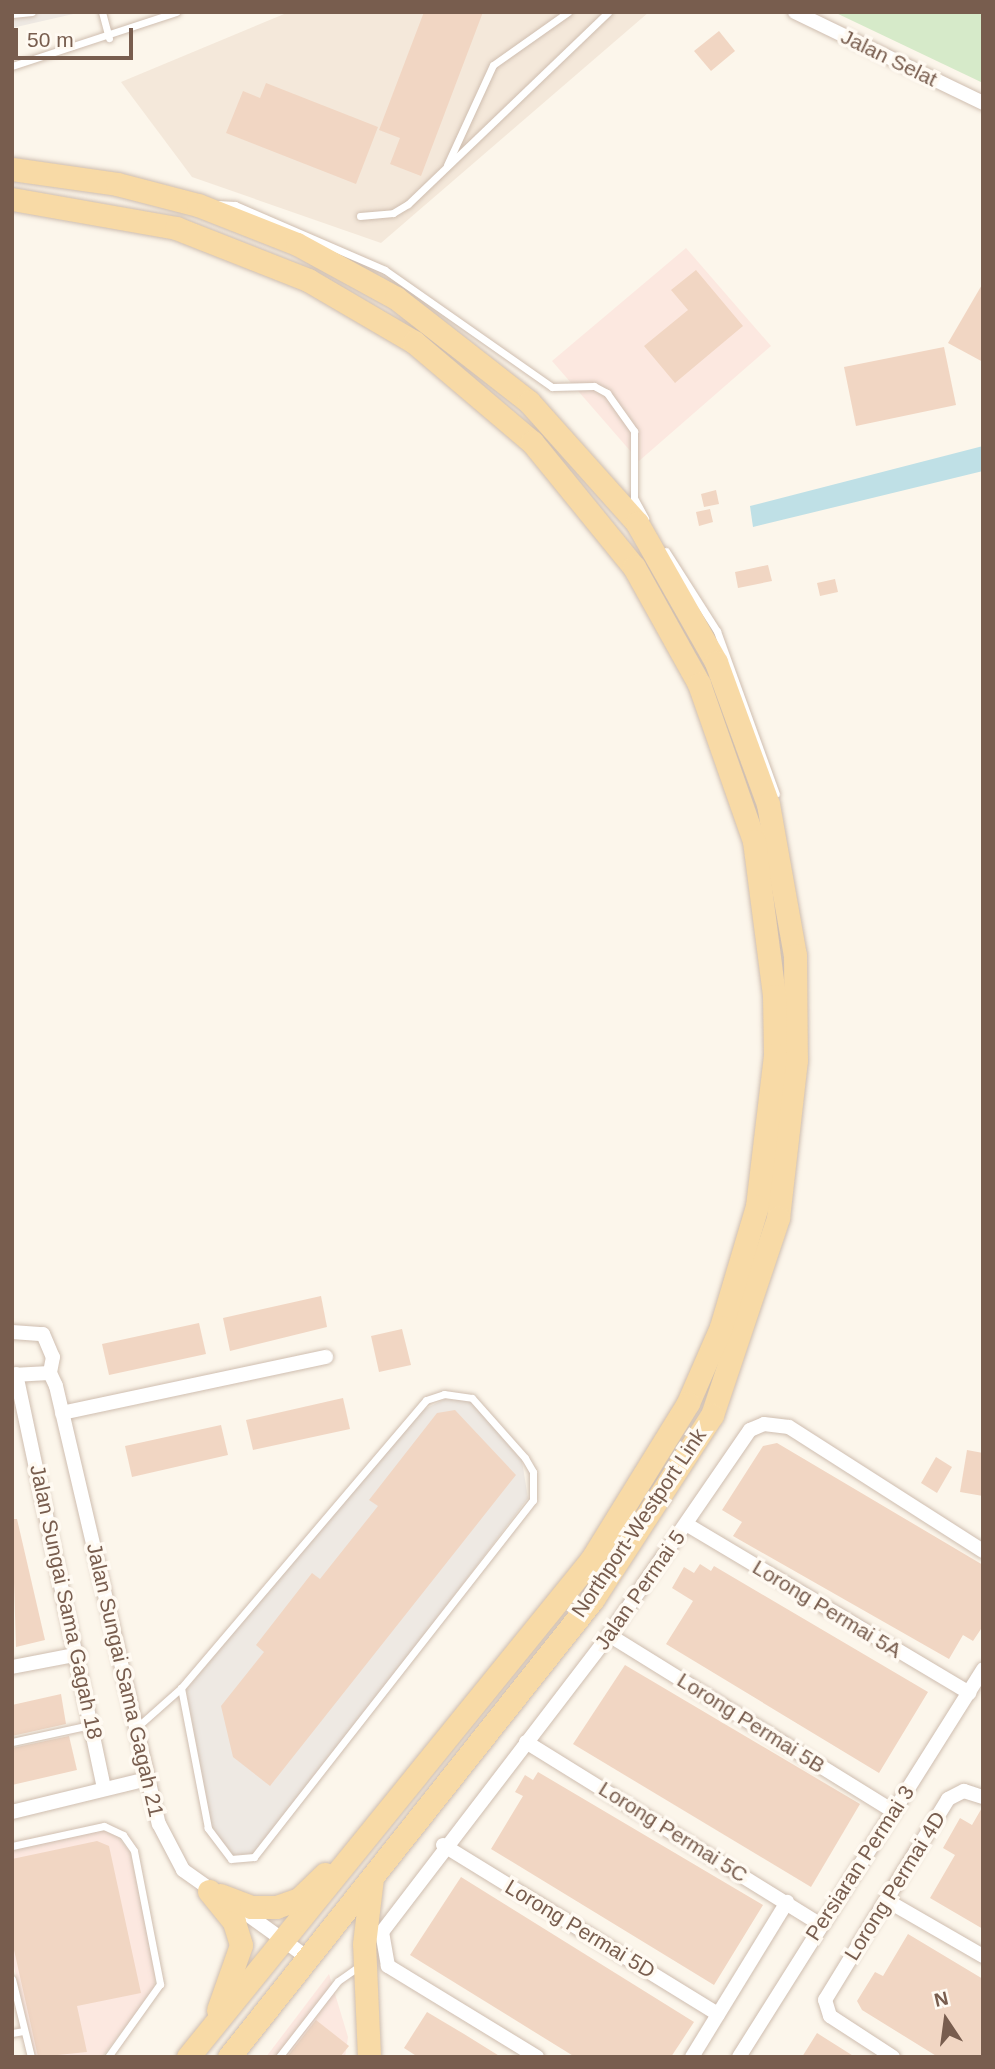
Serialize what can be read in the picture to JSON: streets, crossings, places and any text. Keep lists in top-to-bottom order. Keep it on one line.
{"streets":{"main road":["Northport-Westport Link"],"street":["Jalan Selat","Jalan Permai 5","Jalan Sungai Sama Gagah 18","Lorong Permai 5A","Jalan Sungai Sama Gagah 21","Lorong Permai 5B","Lorong Permai 5C","Persiaran Permai 3","Lorong Permai 4D","Lorong Permai 5D"]},"crossings":[["Northport-Westport Link","Jalan Sungai Sama Gagah 21"],["Jalan Permai 5","Lorong Permai 5A"],["Jalan Permai 5","Lorong Permai 5B"],["Jalan Permai 5","Lorong Permai 5C"],["Jalan Permai 5","Lorong Permai 5D"],["Lorong Permai 5A","Persiaran Permai 3"],["Lorong Permai 5B","Persiaran Permai 3"],["Lorong Permai 5C","Persiaran Permai 3"]],"scale_bar":"50 m","north":"top"}
